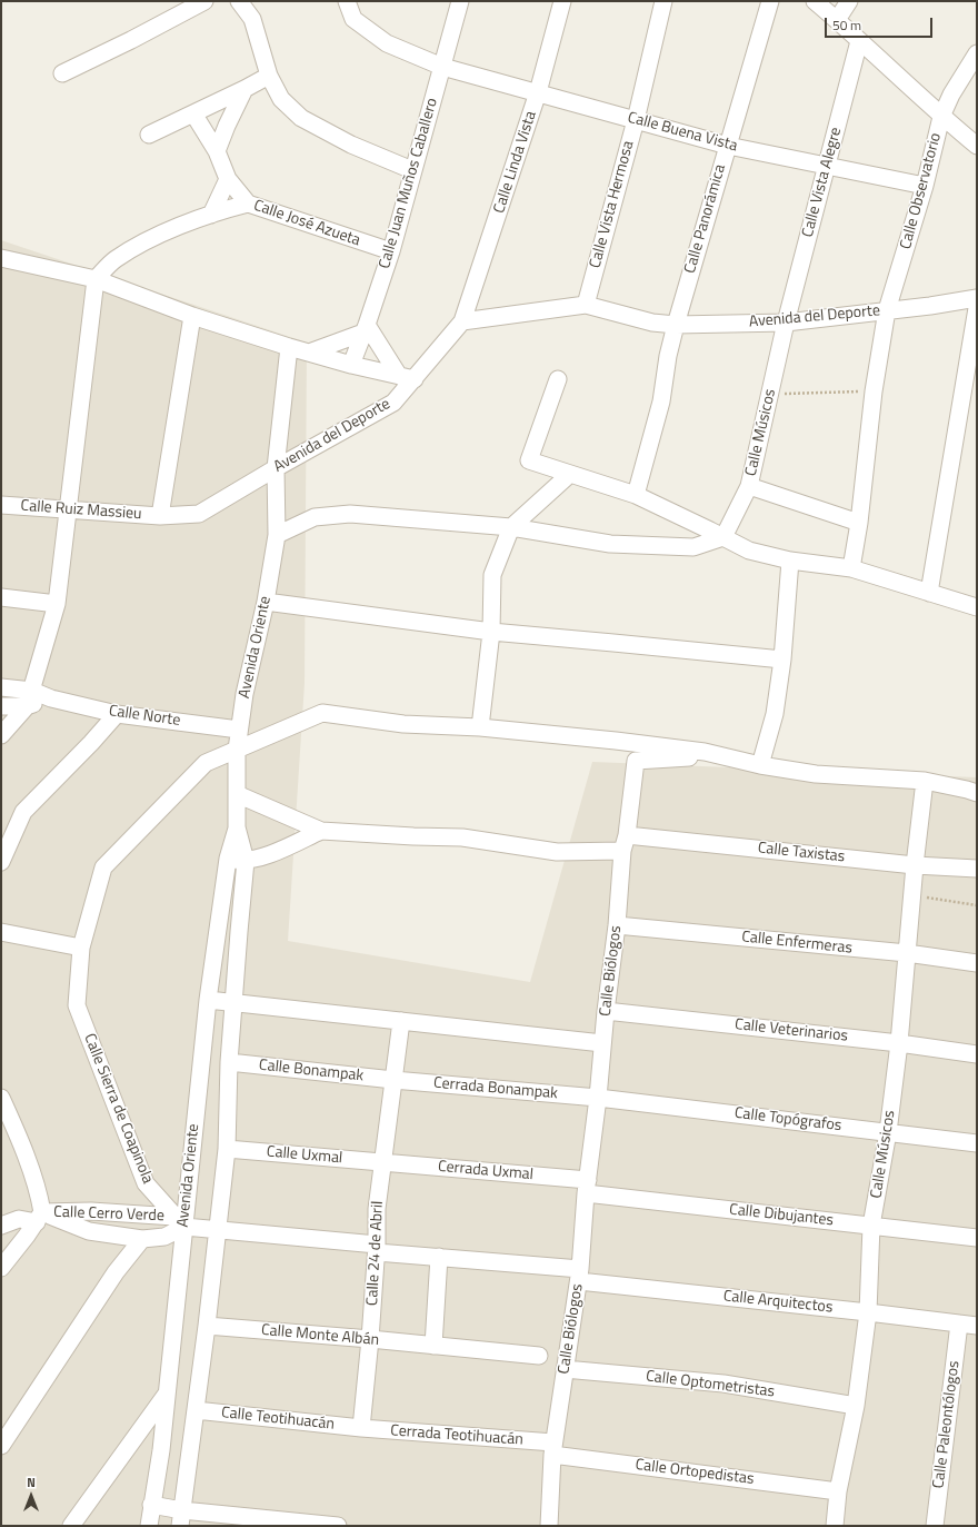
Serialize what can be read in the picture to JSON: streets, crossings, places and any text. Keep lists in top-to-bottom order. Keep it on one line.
{"streets":{"street":["Calle Buena Vista","Calle Linda Vista","Calle Vista Alegre","Calle Juan Muños Caballero","Calle Observatorio","Calle Vista Hermosa","Calle Panorámica","Calle José Azueta","Avenida del Deporte","Calle Músicos","Calle Ruiz Massieu","Avenida Oriente","Calle Norte","Calle Taxistas","Calle Enfermeras","Calle Biólogos","Calle Veterinarios","Calle Bonampak","Cerrada Bonampak","Calle Sierra de Coapinola","Calle Topógrafos","Calle Uxmal","Cerrada Uxmal","Calle Cerro Verde","Calle Dibujantes","Calle 24 de Abril","Calle Arquitectos","Calle Monte Albán","Calle Optometristas","Calle Teotihuacán","Calle Paleontólogos","Cerrada Teotihuacán","Calle Ortopedistas"]},"crossings":[["Calle Buena Vista","Calle Linda Vista"],["Calle Buena Vista","Calle Vista Alegre"],["Calle Buena Vista","Calle Juan Muños Caballero"],["Calle Buena Vista","Calle Observatorio"],["Calle Buena Vista","Calle Vista Hermosa"],["Calle Buena Vista","Calle Panorámica"],["Calle Linda Vista","Avenida del Deporte"],["Calle Vista Alegre","Avenida del Deporte"],["Calle Vista Alegre","Calle Músicos"],["Calle Juan Muños Caballero","Calle José Azueta"],["Calle Observatorio","Avenida del Deporte"],["Calle Vista Hermosa","Avenida del Deporte"],["Calle Panorámica","Avenida del Deporte"],["Avenida del Deporte","Calle Músicos"],["Avenida del Deporte","Calle Ruiz Massieu"],["Avenida del Deporte","Avenida Oriente"],["Calle Músicos","Calle Taxistas"],["Calle Músicos","Calle Enfermeras"],["Calle Músicos","Calle Biólogos"],["Calle Músicos","Calle Veterinarios"],["Calle Músicos","Calle Topógrafos"],["Calle Músicos","Calle Dibujantes"],["Calle Músicos","Calle Arquitectos"],["Calle Músicos","Calle Optometristas"],["Calle Músicos","Calle Ortopedistas"],["Avenida Oriente","Calle Norte"],["Avenida Oriente","Calle Bonampak"],["Avenida Oriente","Calle Sierra de Coapinola"],["Avenida Oriente","Calle Uxmal"],["Avenida Oriente","Calle Cerro Verde"],["Avenida Oriente","Calle Monte Albán"],["Avenida Oriente","Calle Teotihuacán"],["Calle Taxistas","Calle Biólogos"],["Calle Enfermeras","Calle Biólogos"],["Calle Biólogos","Calle Veterinarios"],["Calle Biólogos","Cerrada Bonampak"],["Calle Biólogos","Calle Sierra de Coapinola"],["Calle Biólogos","Calle Topógrafos"],["Calle Biólogos","Cerrada Uxmal"],["Calle Biólogos","Calle Dibujantes"],["Calle Biólogos","Calle Arquitectos"],["Calle Biólogos","Calle Optometristas"],["Calle Biólogos","Cerrada Teotihuacán"],["Calle Biólogos","Calle Ortopedistas"],["Calle Bonampak","Cerrada Bonampak"],["Calle Bonampak","Calle 24 de Abril"],["Cerrada Bonampak","Calle Topógrafos"],["Cerrada Bonampak","Calle 24 de Abril"],["Calle Sierra de Coapinola","Calle Cerro Verde"],["Calle Uxmal","Cerrada Uxmal"],["Calle Uxmal","Calle 24 de Abril"],["Cerrada Uxmal","Calle Dibujantes"],["Cerrada Uxmal","Calle 24 de Abril"],["Calle Cerro Verde","Calle 24 de Abril"],["Calle Cerro Verde","Calle Arquitectos"],["Calle 24 de Abril","Calle Arquitectos"],["Calle 24 de Abril","Calle Monte Albán"],["Calle 24 de Abril","Calle Teotihuacán"],["Calle 24 de Abril","Cerrada Teotihuacán"],["Calle Arquitectos","Calle Paleontólogos"],["Calle Teotihuacán","Cerrada Teotihuacán"],["Cerrada Teotihuacán","Calle Ortopedistas"]],"scale_bar":"50 m","north":"top"}
